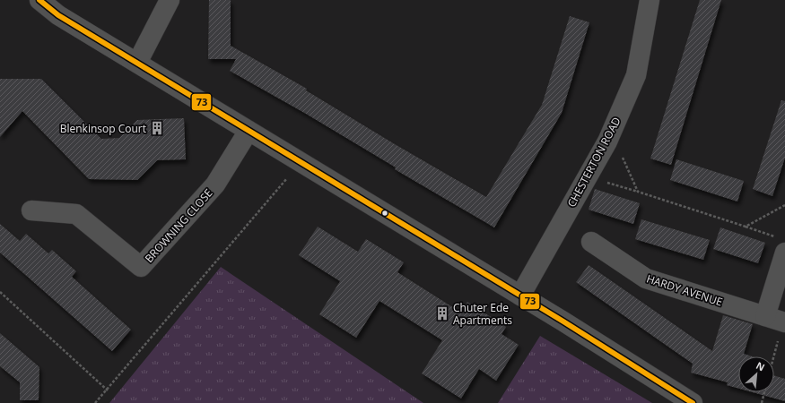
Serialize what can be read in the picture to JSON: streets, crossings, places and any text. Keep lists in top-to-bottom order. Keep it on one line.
{"streets":{"street":["CHESTERTON ROAD","BROWNING CLOSE","HARDY AVENUE"]},"places":{"building":["Blenkinsop Court","Chuter Ede Apartments"]},"lines":["transit line 73"],"north":"top right"}
